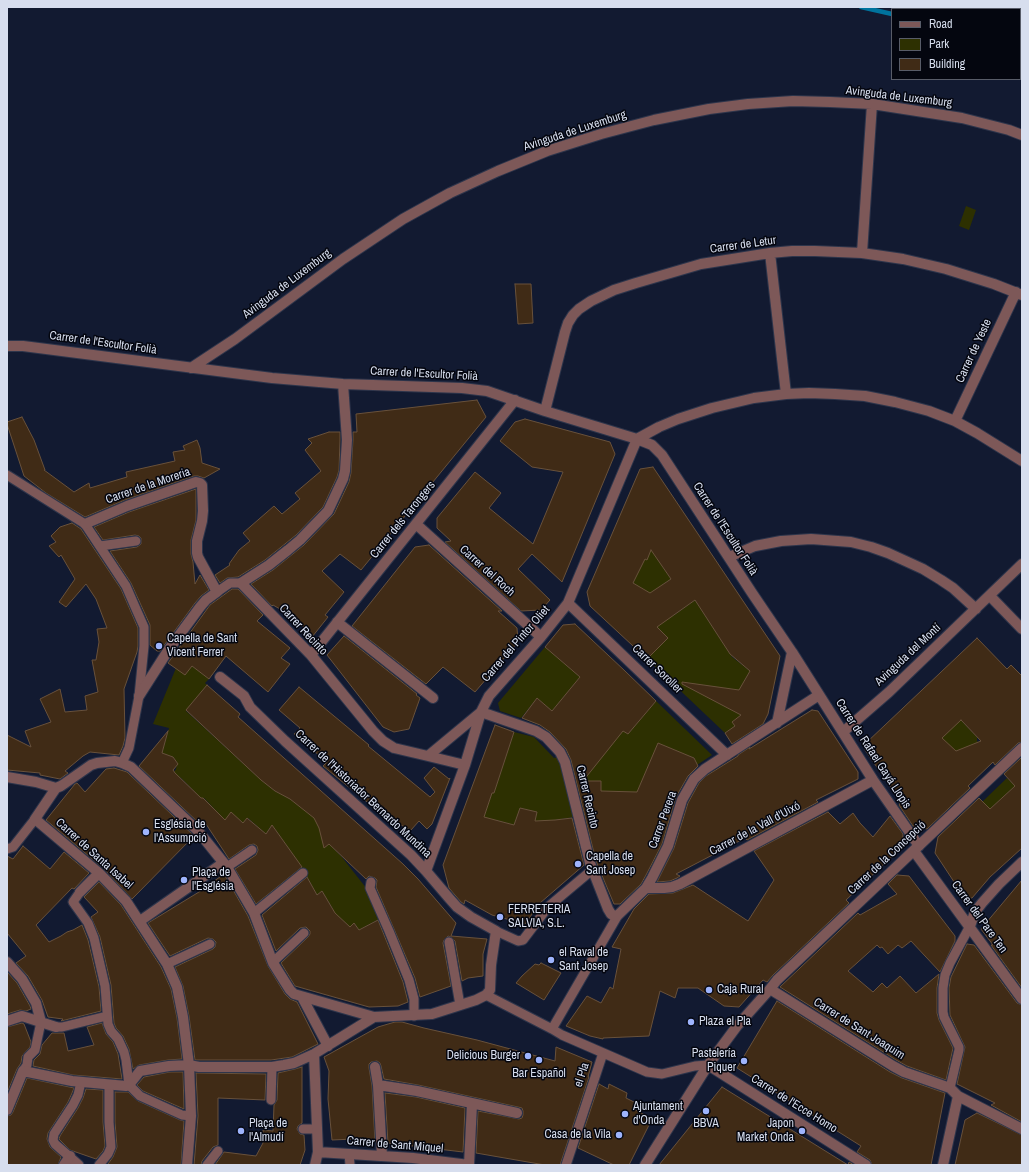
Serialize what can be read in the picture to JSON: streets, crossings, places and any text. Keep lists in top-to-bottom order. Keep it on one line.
{"streets":{"street":["Avinguda de Luxemburg","Carrer de Letur","Carrer de l'Escultor Folià","Carrer de Yeste","Carrer de la Moreria","Carrer dels Tarongers","Carrer del Roch","Carrer Recinto","Carrer del Pintor Oliet","Avinguda del Montí","Carrer Soroller","Carrer de Rafael Gayá Llopis","Carrer de l'Historiador Bernardo Mundina","Carrer Perera","Carrer de la Vall d'Uixó","Carrer de Santa Isabel","Carrer de la Concepció","Carrer del Pare Ten","Carrer de Sant Joaquim","el Pla","Carrer de l'Ecce Homo","Carrer de Sant Miquel"]},"crossings":[["Avinguda de Luxemburg","Carrer de l'Escultor Folià"],["Carrer de Letur","Carrer de l'Escultor Folià"],["Carrer de Letur","Carrer de Yeste"],["Carrer de l'Escultor Folià","Carrer dels Tarongers"],["Carrer de l'Escultor Folià","Carrer del Pintor Oliet"],["Carrer de l'Escultor Folià","Carrer de Rafael Gayá Llopis"],["Carrer de l'Escultor Folià","Carrer Perera"],["Carrer dels Tarongers","Carrer del Roch"],["Carrer dels Tarongers","Carrer Recinto"],["Carrer del Roch","Carrer del Pintor Oliet"],["Carrer Recinto","Carrer del Pintor Oliet"],["Carrer del Pintor Oliet","Carrer Soroller"],["Carrer del Pintor Oliet","Carrer de l'Historiador Bernardo Mundina"],["Avinguda del Montí","Carrer de Rafael Gayá Llopis"],["Carrer Soroller","Carrer Perera"],["Carrer de Rafael Gayá Llopis","Carrer Perera"],["Carrer de Rafael Gayá Llopis","Carrer de la Vall d'Uixó"],["Carrer de Rafael Gayá Llopis","Carrer de la Concepció"],["Carrer de Rafael Gayá Llopis","Carrer del Pare Ten"],["Carrer Perera","Carrer de la Vall d'Uixó"],["Carrer de la Concepció","Carrer del Pare Ten"],["Carrer de la Concepció","Carrer de Sant Joaquim"],["el Pla","Carrer de l'Ecce Homo"]],"places":["Capella de Sant Vicent Ferrer","Església de l'Assumpció","Capella de Sant Josep","Plaça de l'Església","FERRETERIA SALVIA, S.L.","el Raval de Sant Josep","Caja Rural","Plaza el Pla","Delicious Burger","Bar Español","Pastelería Piquer","BBVA","Ajuntament d'Onda","Plaça de l'Almudí","Japon Market Onda","Casa de la Vila"],"legend":["Road","Park","Building"]}
